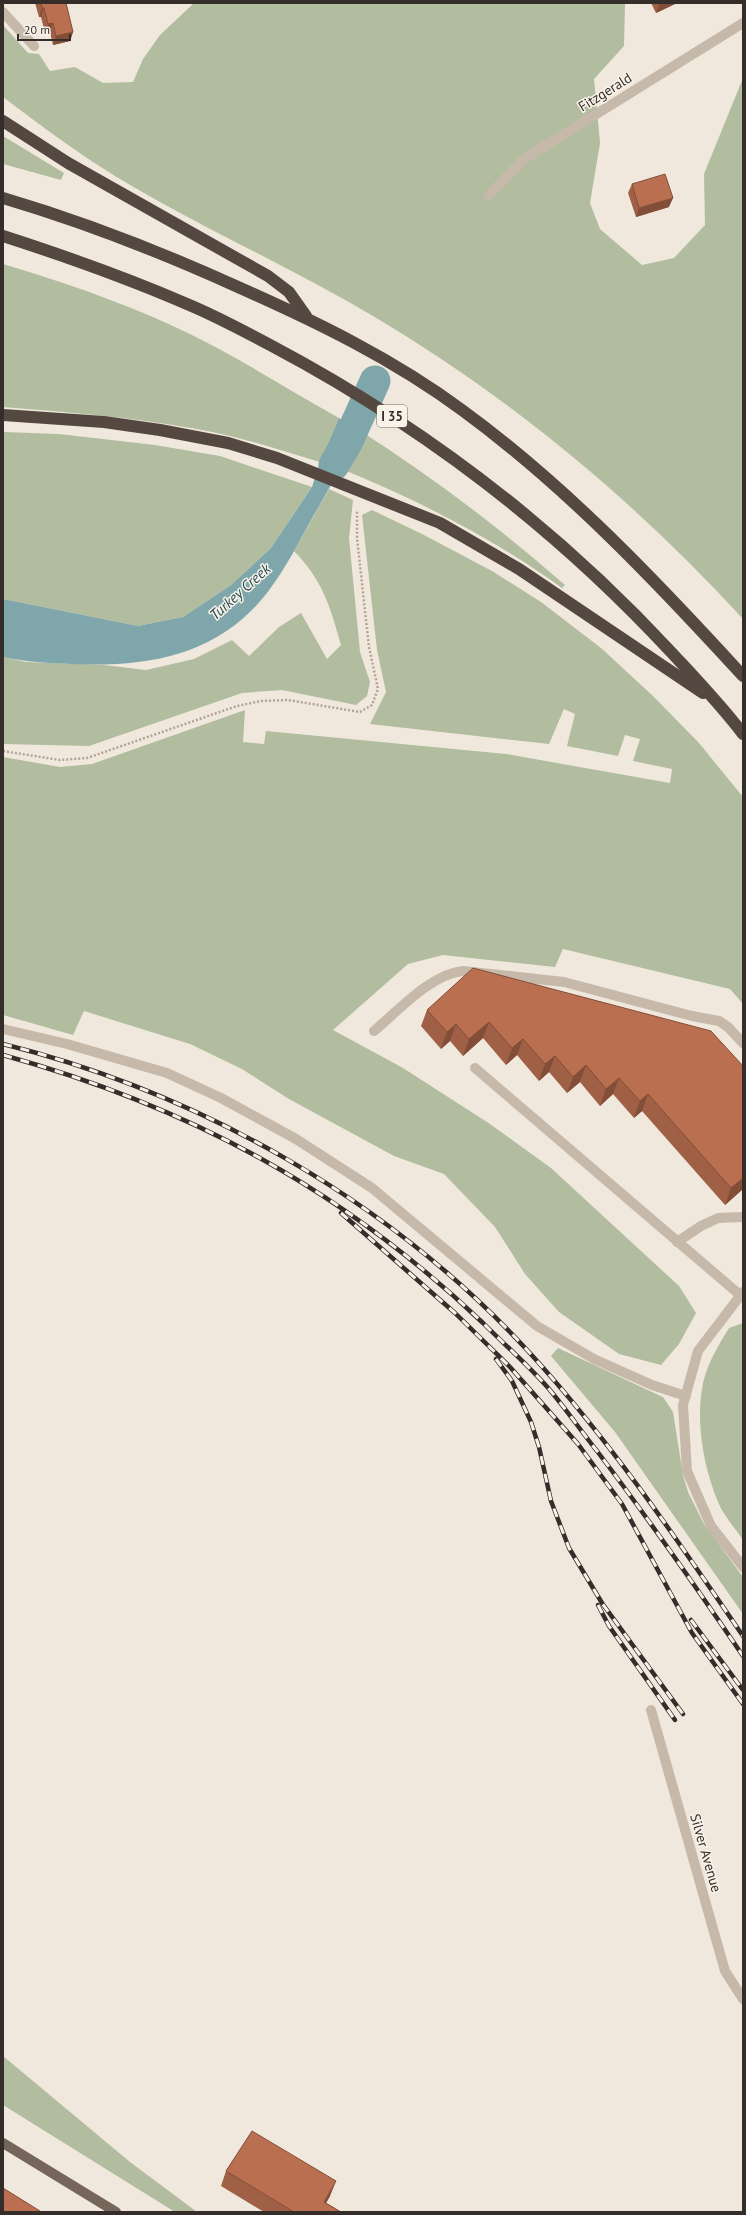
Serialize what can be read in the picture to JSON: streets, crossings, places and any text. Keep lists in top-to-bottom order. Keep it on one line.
{"streets":{"highway":["I 35"],"street":["Fitzgerald","Silver Avenue"]},"water":["Turkey Creek"],"scale_bar":"20 m"}
